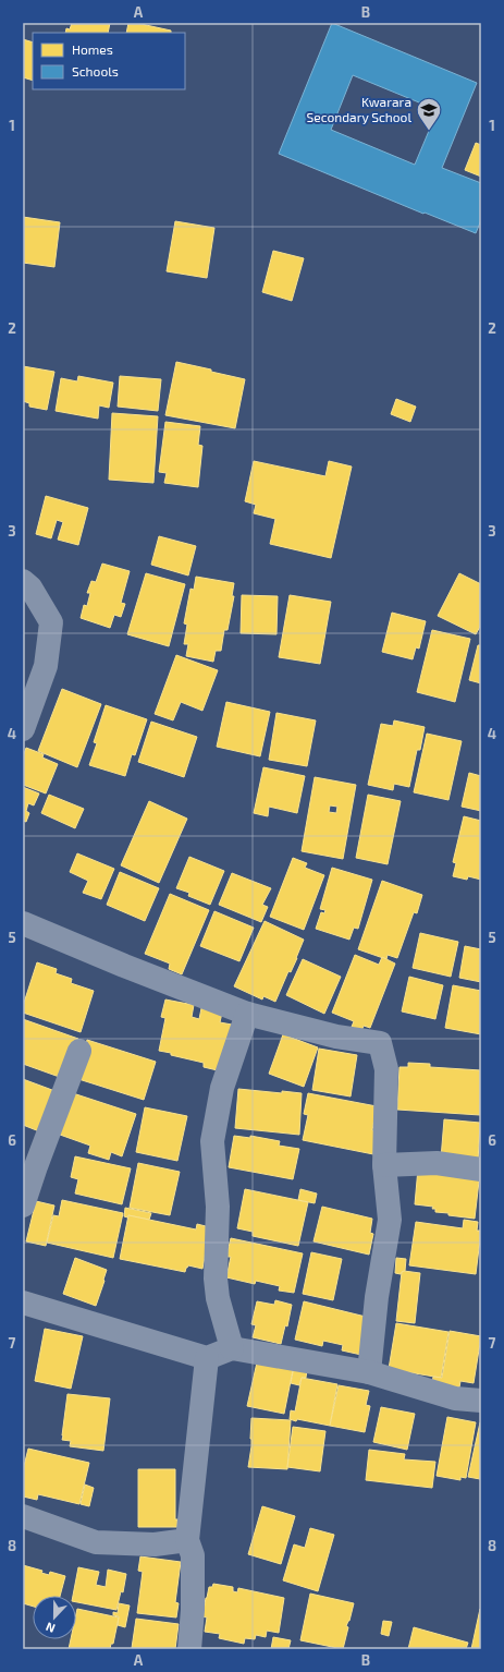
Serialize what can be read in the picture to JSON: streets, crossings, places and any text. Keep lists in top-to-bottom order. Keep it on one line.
{"places":{"school or university":["Kwarara Secondary School"]},"legend":["Homes","Schools"],"north":"bottom","grid":{"columns":["A","B"],"rows":["1","2","3","4","5","6","7","8"]}}
